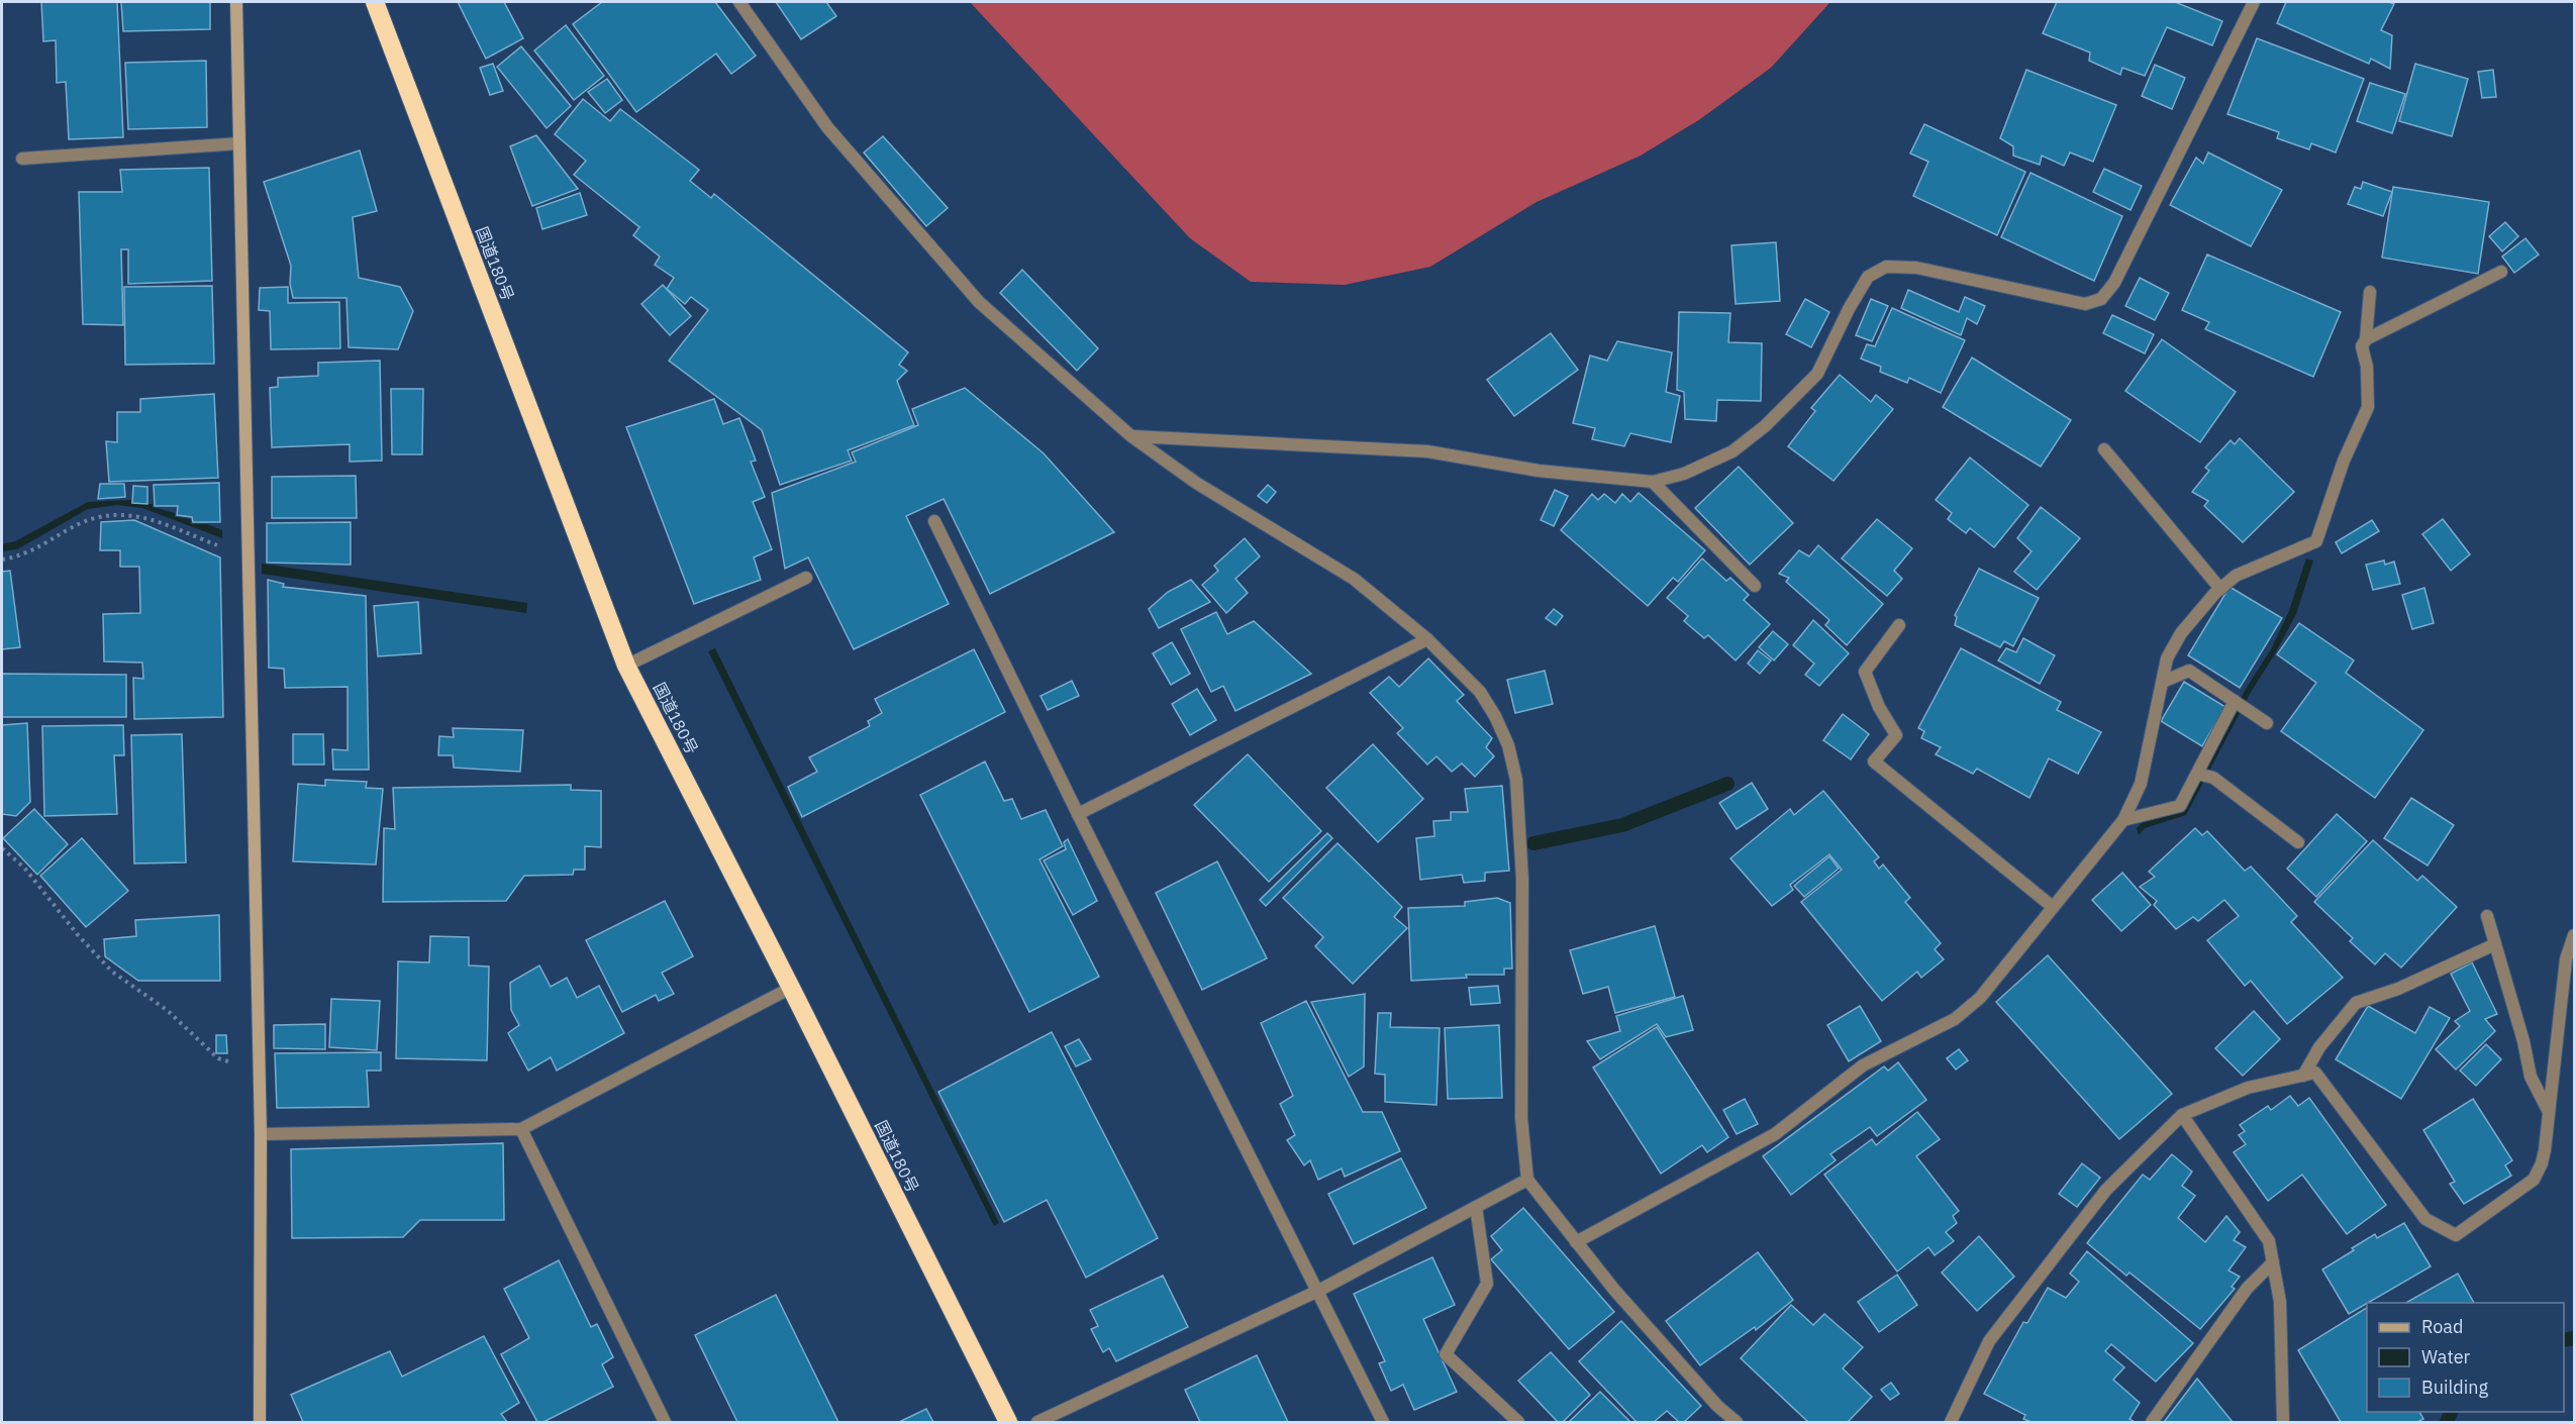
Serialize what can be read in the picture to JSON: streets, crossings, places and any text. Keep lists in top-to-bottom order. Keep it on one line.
{"streets":{"highway":["国道180号"]},"legend":["Road","Water","Building"]}
